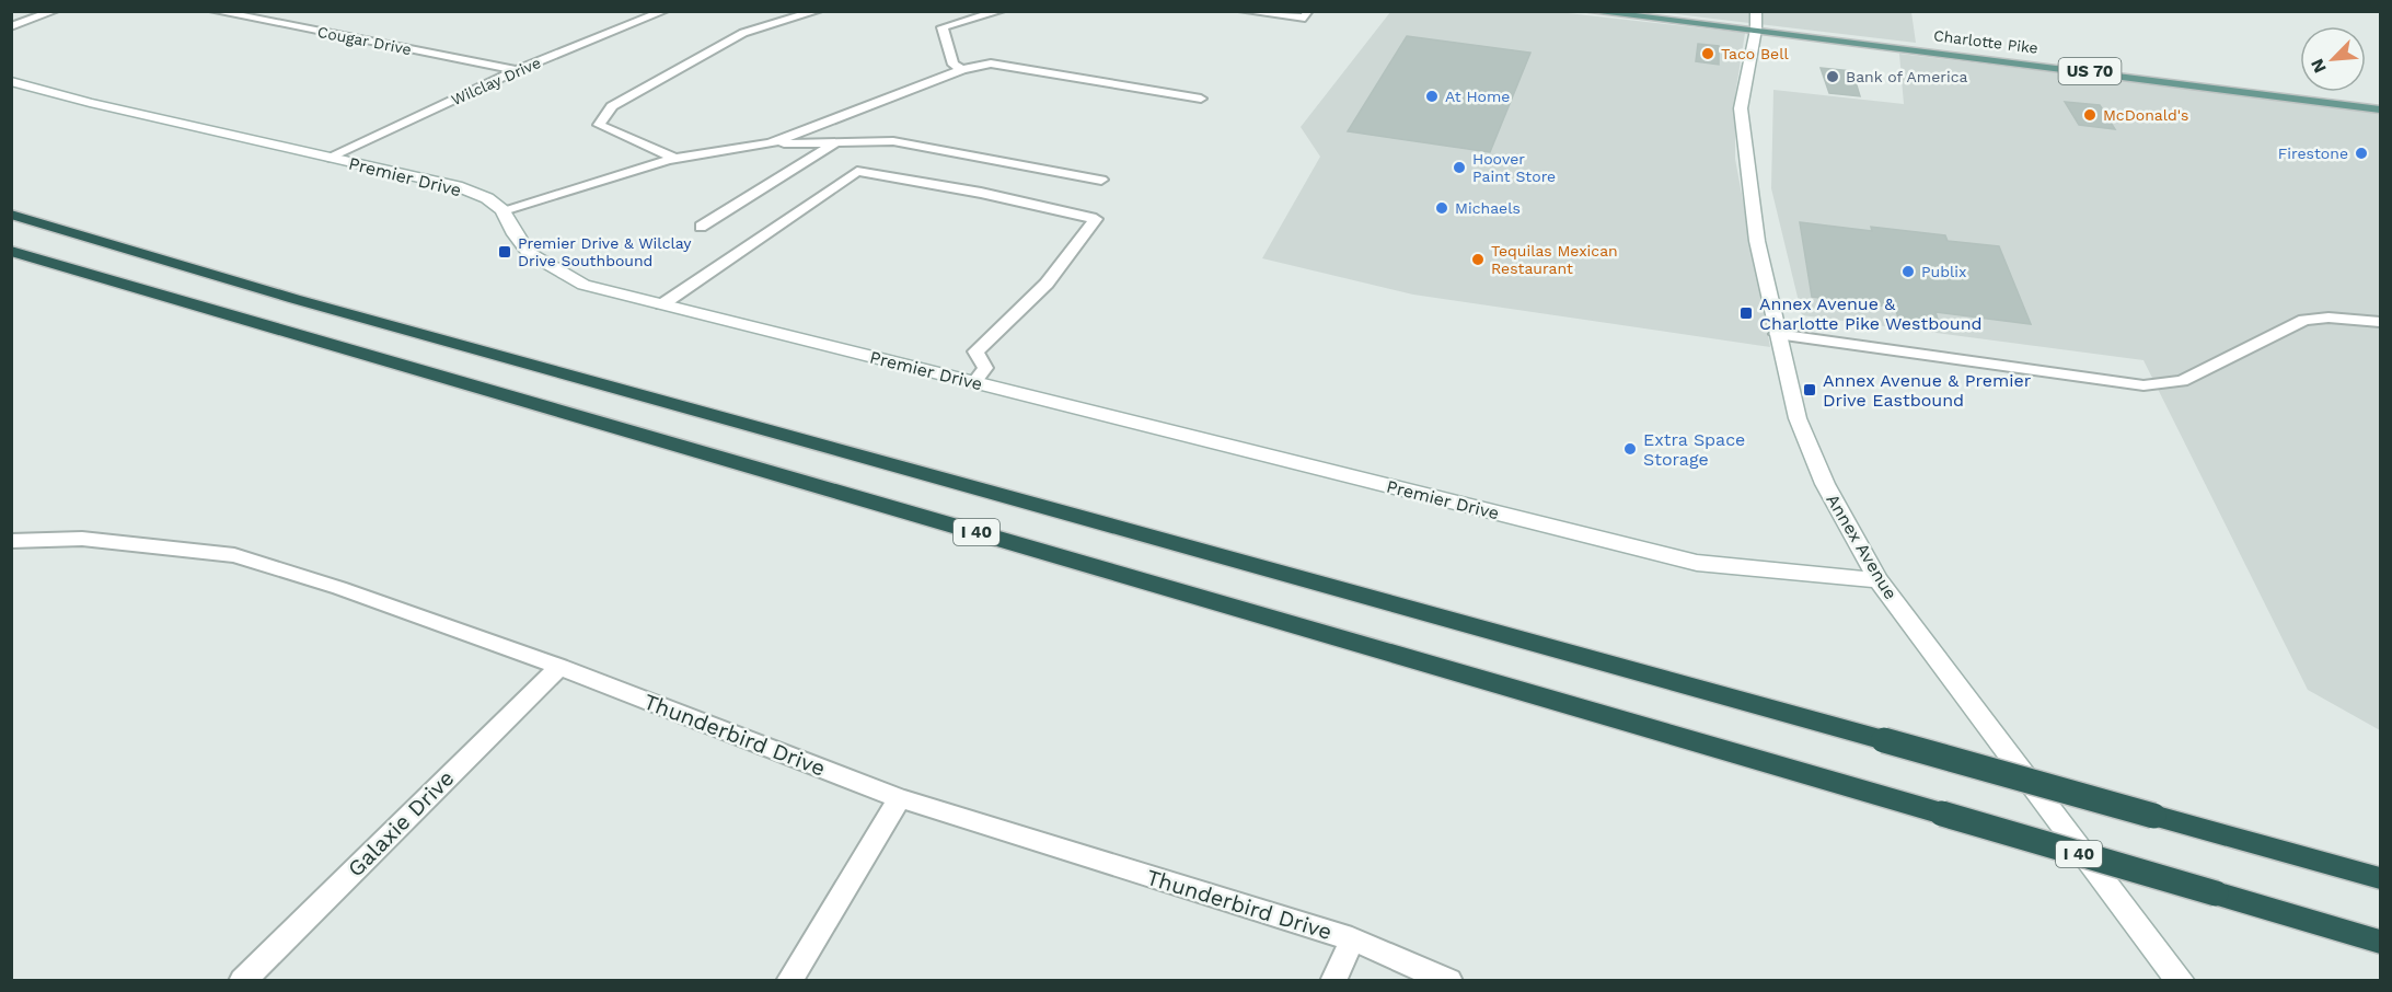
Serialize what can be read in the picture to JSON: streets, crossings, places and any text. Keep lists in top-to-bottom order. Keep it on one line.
{"streets":{"highway":["I 40"],"main road":["Charlotte Pike","US 70"],"street":["Cougar Drive","Wilclay Drive","Premier Drive","Annex Avenue","Thunderbird Drive","Galaxie Drive"]},"crossings":[["Cougar Drive","Wilclay Drive"],["Charlotte Pike","Annex Avenue"],["Wilclay Drive","Premier Drive"],["Premier Drive","Annex Avenue"],["Thunderbird Drive","Galaxie Drive"]],"places":{"other":["Taco Bell","Bank of America","At Home","McDonald's","Firestone","Hoover Paint Store","Michaels","Tequilas Mexican Restaurant","Publix","Extra Space Storage"],"transit":["Premier Drive & Wilclay Drive Southbound","Annex Avenue & Charlotte Pike Westbound","Annex Avenue & Premier Drive Eastbound"]},"north":"bottom left"}
